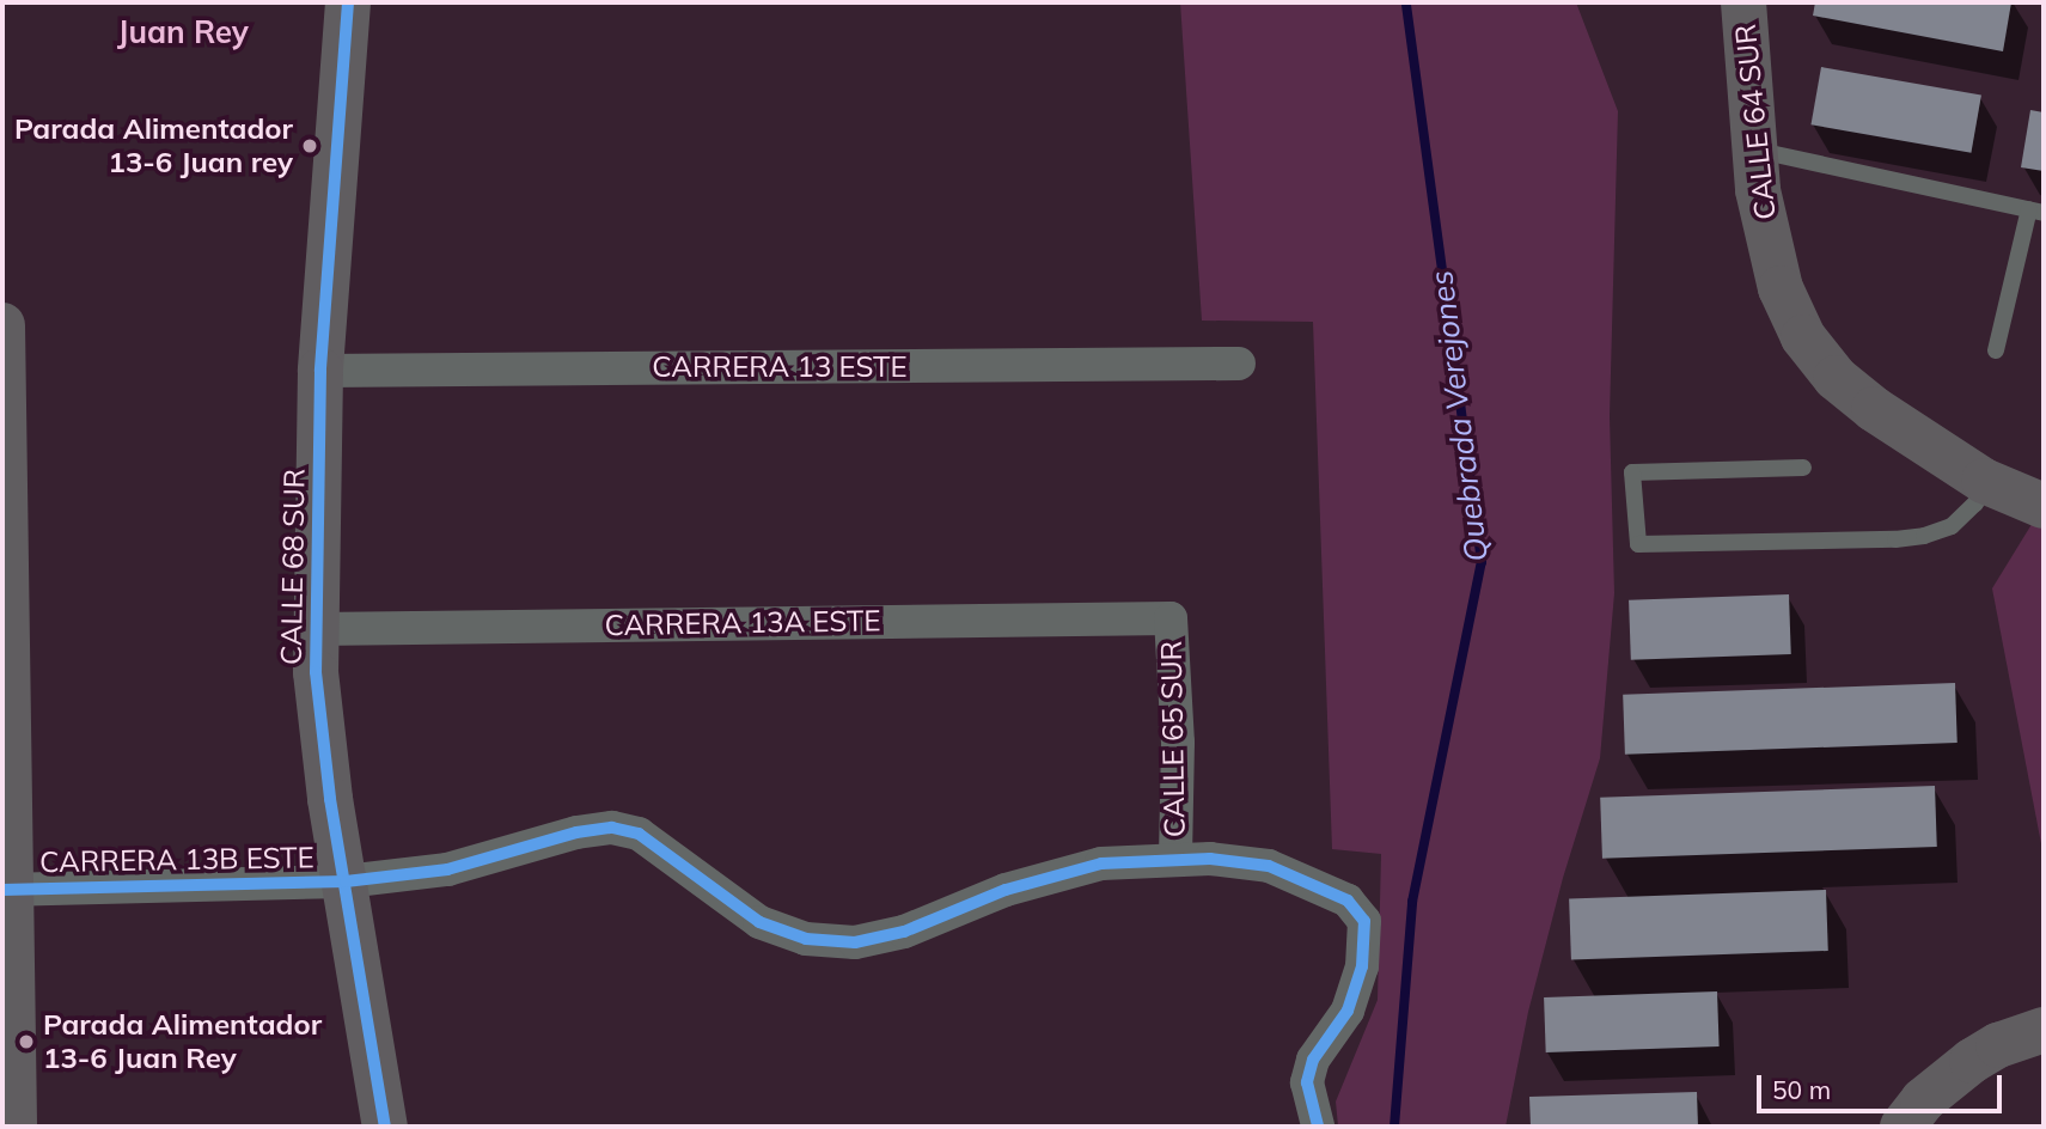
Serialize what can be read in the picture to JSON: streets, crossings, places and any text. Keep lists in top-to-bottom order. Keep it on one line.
{"streets":{"street":["CALLE 64 SUR","CARRERA 13 ESTE","CALLE 68 SUR","CARRERA 13A ESTE","CALLE 65 SUR","CARRERA 13B ESTE"]},"crossings":[["CARRERA 13 ESTE","CALLE 68 SUR"],["CALLE 68 SUR","CARRERA 13A ESTE"],["CALLE 68 SUR","CARRERA 13B ESTE"],["CARRERA 13A ESTE","CALLE 65 SUR"],["CALLE 65 SUR","CARRERA 13B ESTE"]],"districts":["Juan Rey"],"water":["Quebrada Verejones"],"places":["Parada Alimentador 13-6 Juan rey","Parada Alimentador 13-6 Juan Rey"],"scale_bar":"50 m"}
